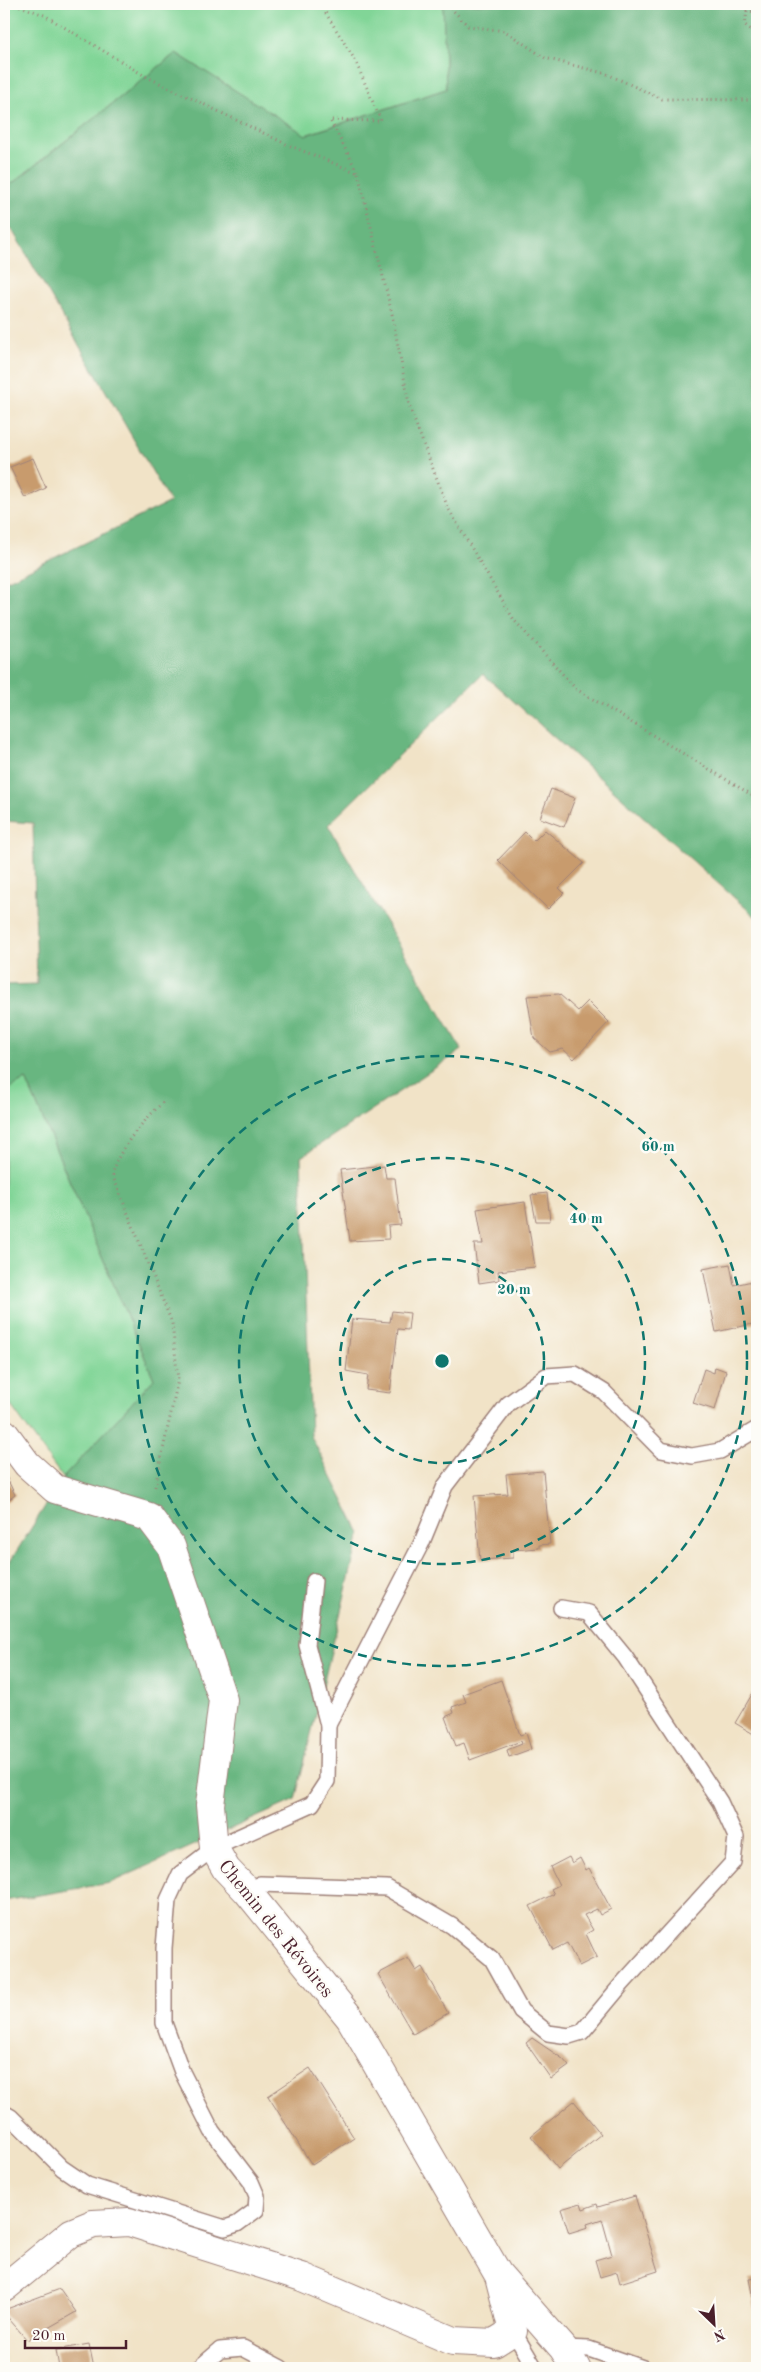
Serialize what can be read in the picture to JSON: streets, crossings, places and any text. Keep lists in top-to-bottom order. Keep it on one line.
{"streets":{"street":["Chemin des Révoires"]},"scale_bar":"20 m","north":"bottom right","rings":["60 m","40 m","20 m"]}
